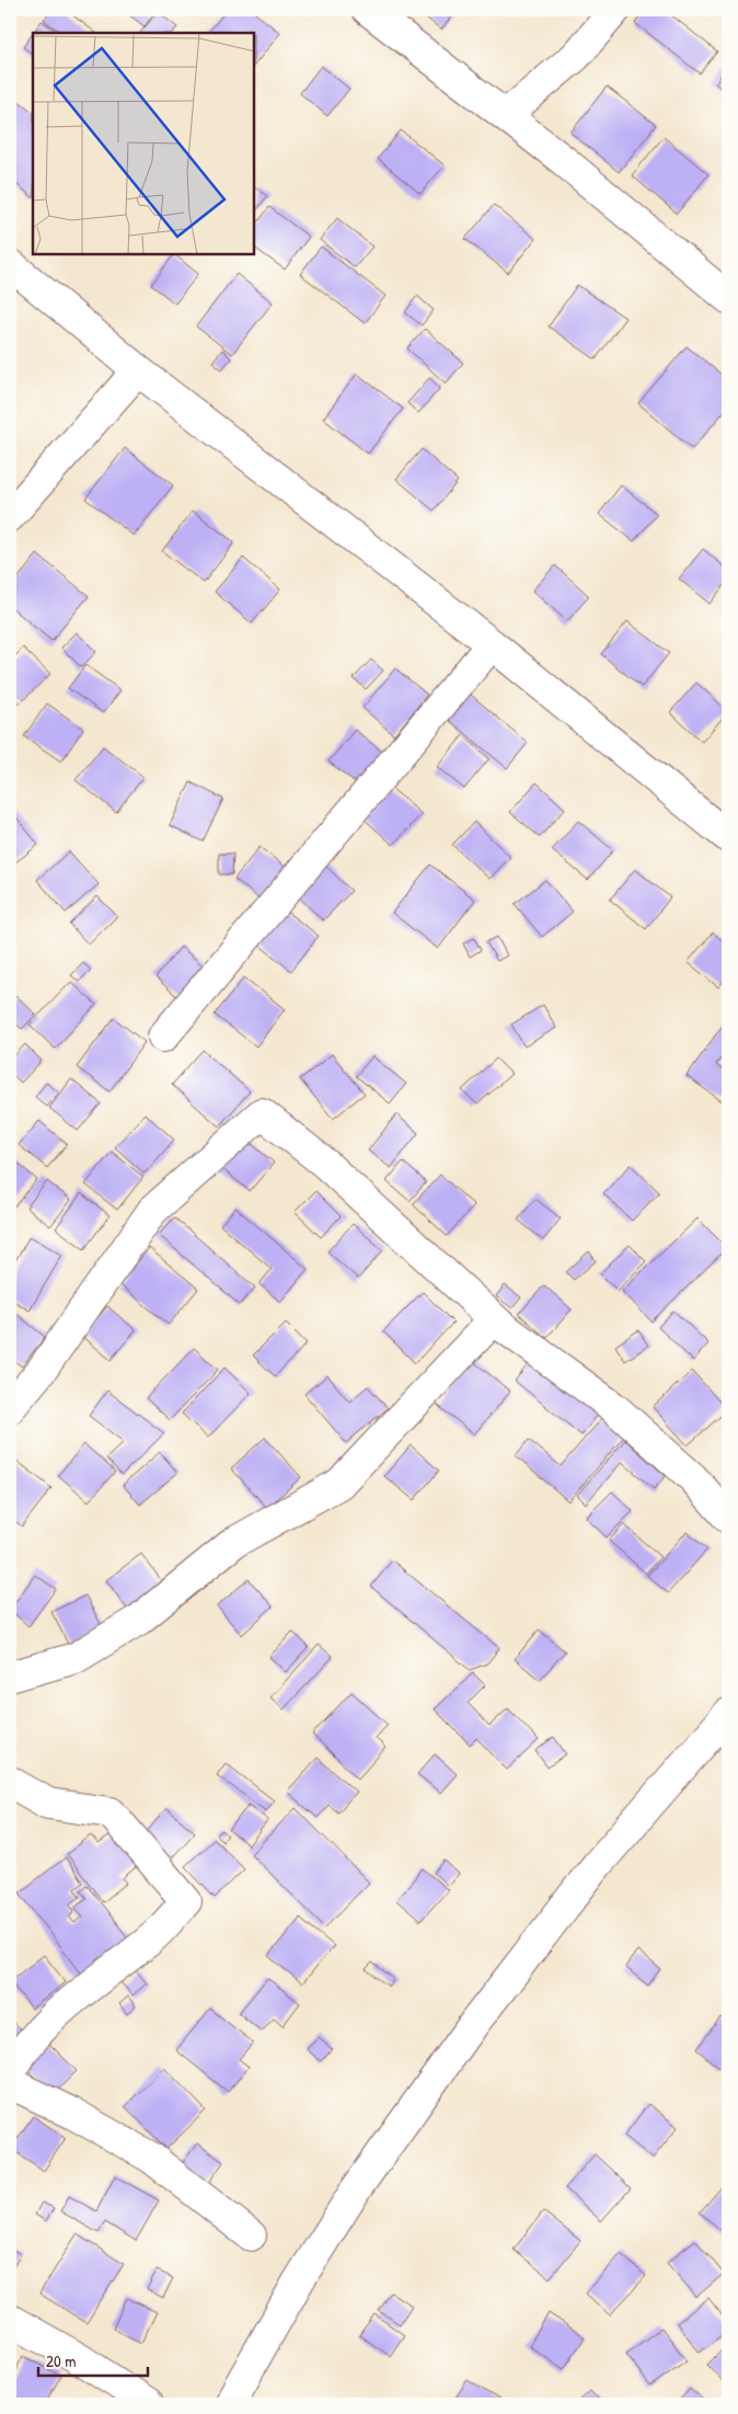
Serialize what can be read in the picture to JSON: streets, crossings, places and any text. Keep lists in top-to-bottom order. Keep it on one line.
{"scale_bar":"20 m"}
